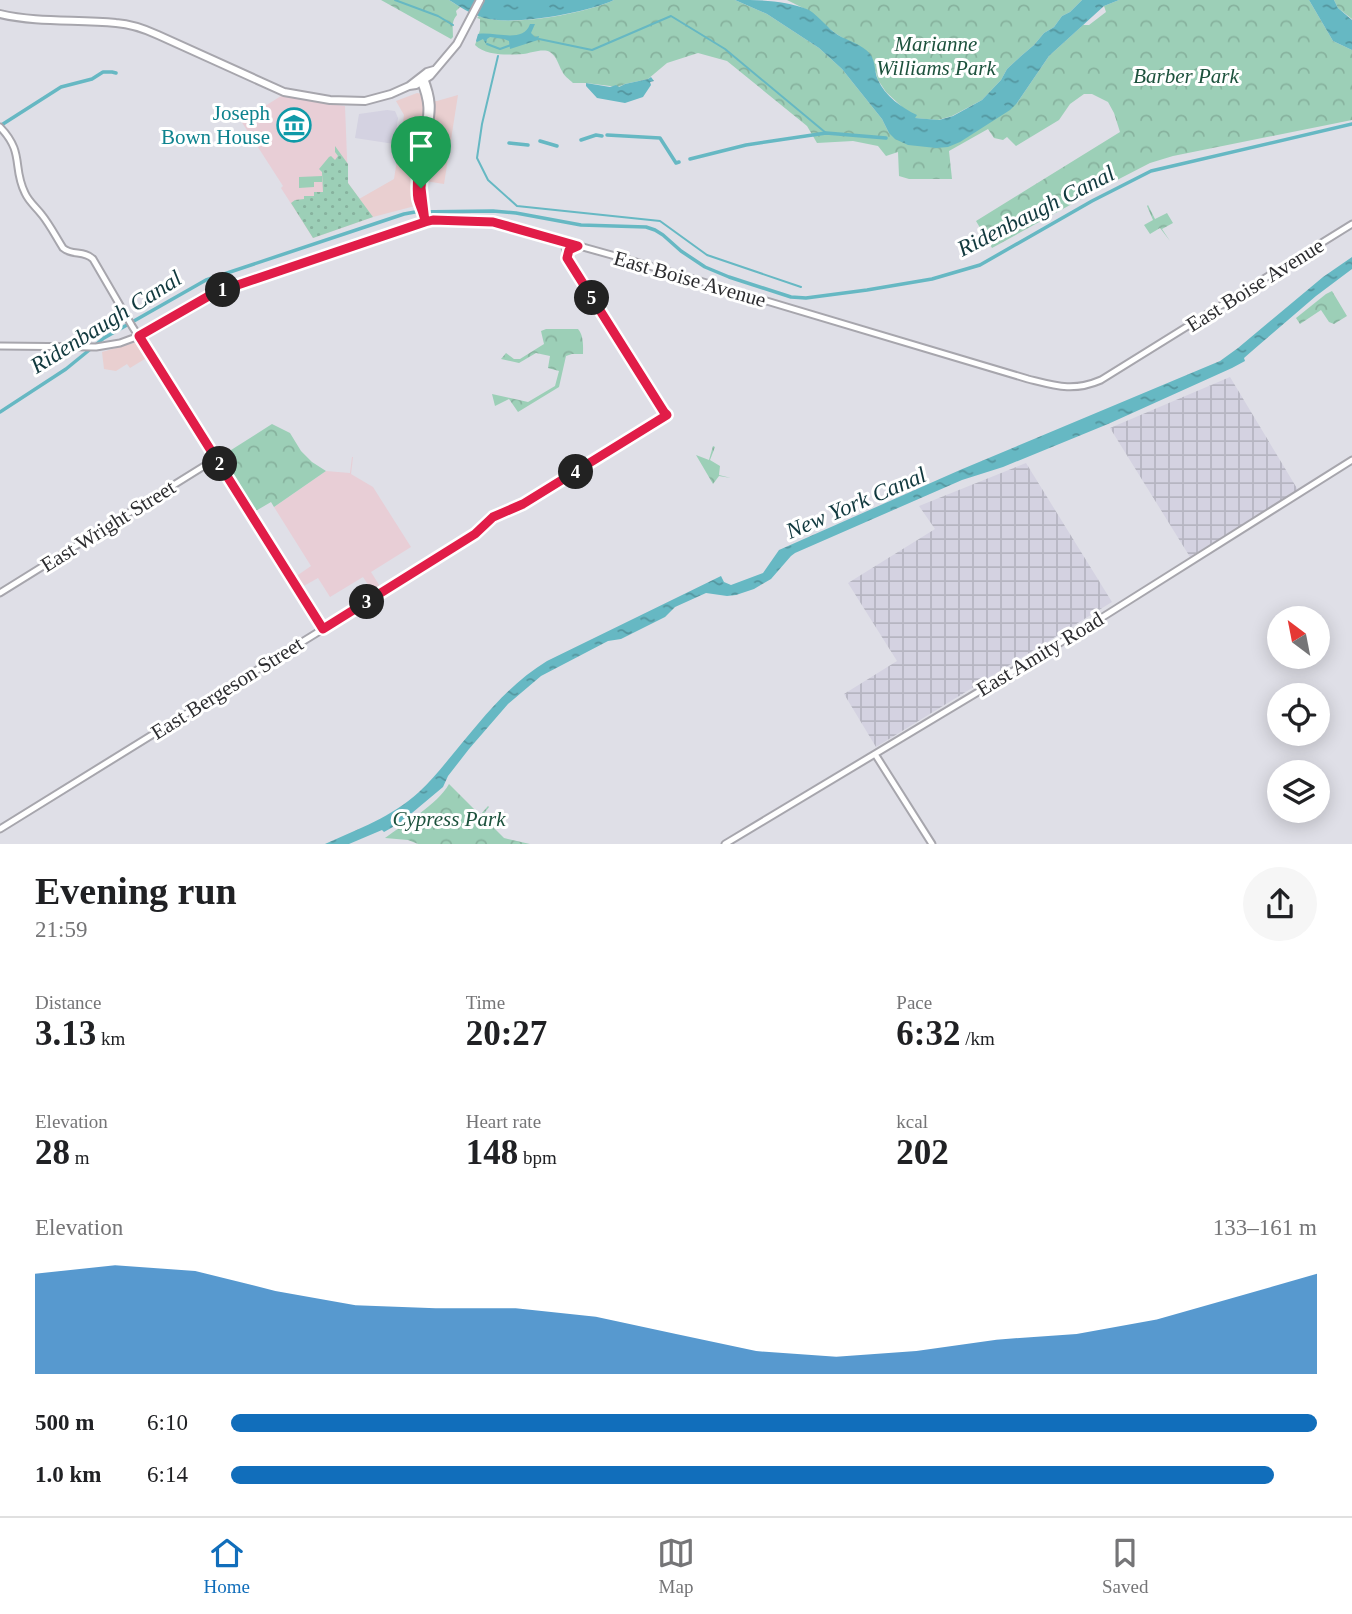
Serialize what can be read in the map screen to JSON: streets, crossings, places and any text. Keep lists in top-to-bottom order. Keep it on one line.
{"streets":{"street":["East Boise Avenue","East Wright Street","East Amity Road","East Bergeson Street"]},"water":["Ridenbaugh Canal","New York Canal"],"parks":["Marianne Williams Park","Barber Park","Cypress Park"],"places":{"museum":["Joseph Bown House"]},"north":"top left","page":{"pins":["1","5","2","4","3"],"heading":["Evening run","21:59"],"stats":[["Distance","3.13 km"],["Time","20:27"],["Pace","6:32 /km"],["Elevation","28 m"],["Heart rate","148 bpm"],["kcal","202"]],"chart":["Elevation","133–161 m"],"list":[{"name":"500 m","note":"6:10"},{"name":"1.0 km","note":"6:14"}],"tabs":["Home","Map","Saved"]}}
